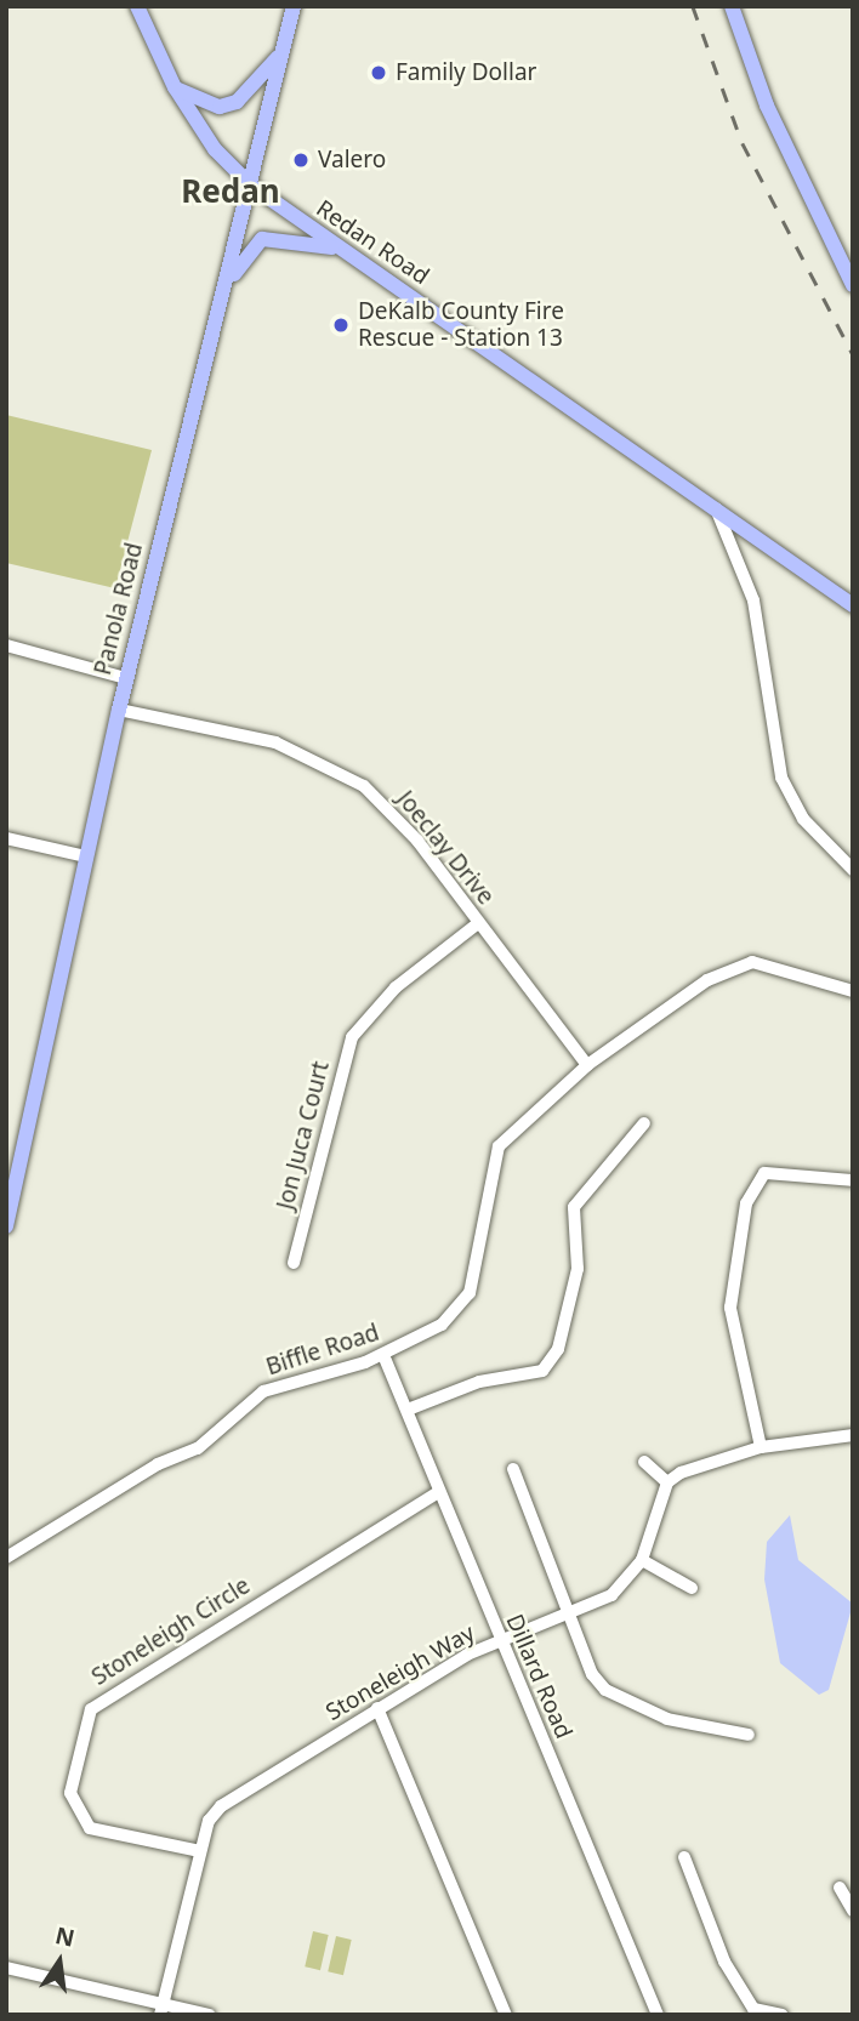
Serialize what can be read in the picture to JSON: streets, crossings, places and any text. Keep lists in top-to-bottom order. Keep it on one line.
{"streets":{"main road":["Redan Road","Panola Road"],"street":["Joeclay Drive","Jon Juca Court","Biffle Road","Stoneleigh Circle","Stoneleigh Way","Dillard Road"]},"crossings":[["Redan Road","Panola Road"],["Panola Road","Joeclay Drive"],["Joeclay Drive","Jon Juca Court"],["Joeclay Drive","Biffle Road"],["Biffle Road","Dillard Road"],["Stoneleigh Circle","Stoneleigh Way"],["Stoneleigh Circle","Dillard Road"],["Stoneleigh Way","Dillard Road"]],"districts":["Redan"],"places":["Family Dollar","Valero","DeKalb County Fire Rescue - Station 13"],"north":"top"}
